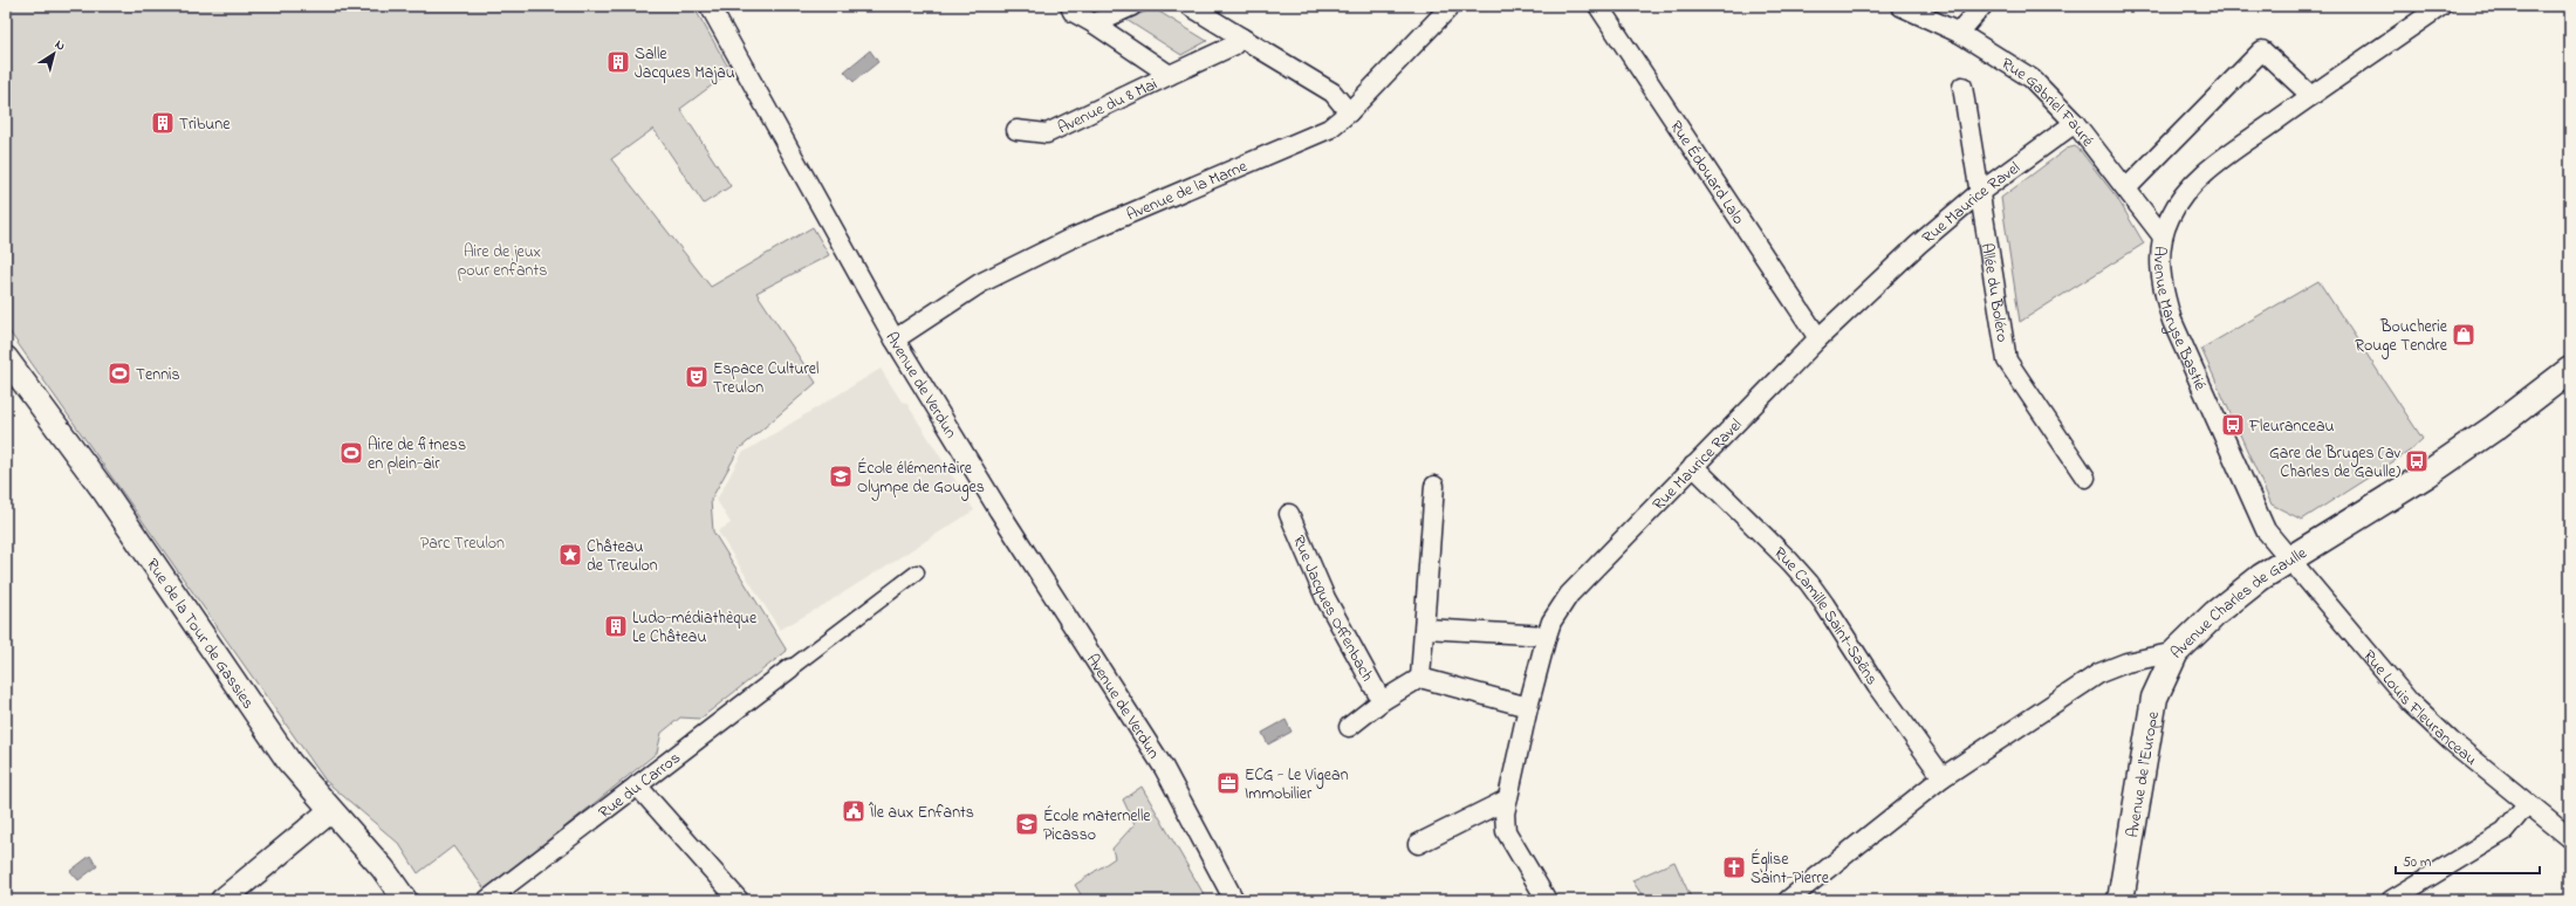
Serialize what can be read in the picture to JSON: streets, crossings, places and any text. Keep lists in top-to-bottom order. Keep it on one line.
{"streets":{"main road":["Avenue Charles de Gaulle","Avenue de l'Europe"],"street":["Rue Gabriel Fauré","Avenue du 8 Mai","Rue Édouard Lalo","Avenue de la Marne","Rue Maurice Ravel","Allée du Boléro","Avenue Maryse Bastié","Avenue de Verdun","Rue Jacques Offenbach","Rue Camille Saint-Saëns","Rue de la Tour de Gassies","Rue Louis Fleuranceau","Rue du Carros"]},"crossings":[["Rue Gabriel Fauré","Rue Maurice Ravel"],["Rue Gabriel Fauré","Avenue Maryse Bastié"],["Rue Édouard Lalo","Rue Maurice Ravel"],["Avenue de la Marne","Avenue de Verdun"],["Rue Maurice Ravel","Allée du Boléro"],["Rue Maurice Ravel","Rue Camille Saint-Saëns"],["Avenue Maryse Bastié","Avenue Charles de Gaulle"],["Avenue Maryse Bastié","Rue Louis Fleuranceau"],["Avenue Charles de Gaulle","Rue Camille Saint-Saëns"],["Avenue Charles de Gaulle","Rue Louis Fleuranceau"],["Avenue Charles de Gaulle","Avenue de l'Europe"]],"parks":["Aire de jeux pour enfants","Parc Treulon"],"places":{"building":["Salle Jacques Majau","Tribune","Ludo-médiathèque Le Château"],"shop":["Boucherie Rouge Tendre"],"sports":["Tennis","Aire de fitness en plein-air"],"theatre":["Espace Culturel Treulon"],"bus stop":["Fleuranceau","Gare de Bruges (av Charles de Gaulle)"],"school or university":["École élémentaire Olympe de Gouges","École maternelle Picasso"],"place":["Château de Treulon"],"office":["ECG - Le Vigean Immobilier"],"public building":["Île aux Enfants"],"church":["Église Saint-Pierre"]},"scale_bar":"50 m","north":"top right"}
